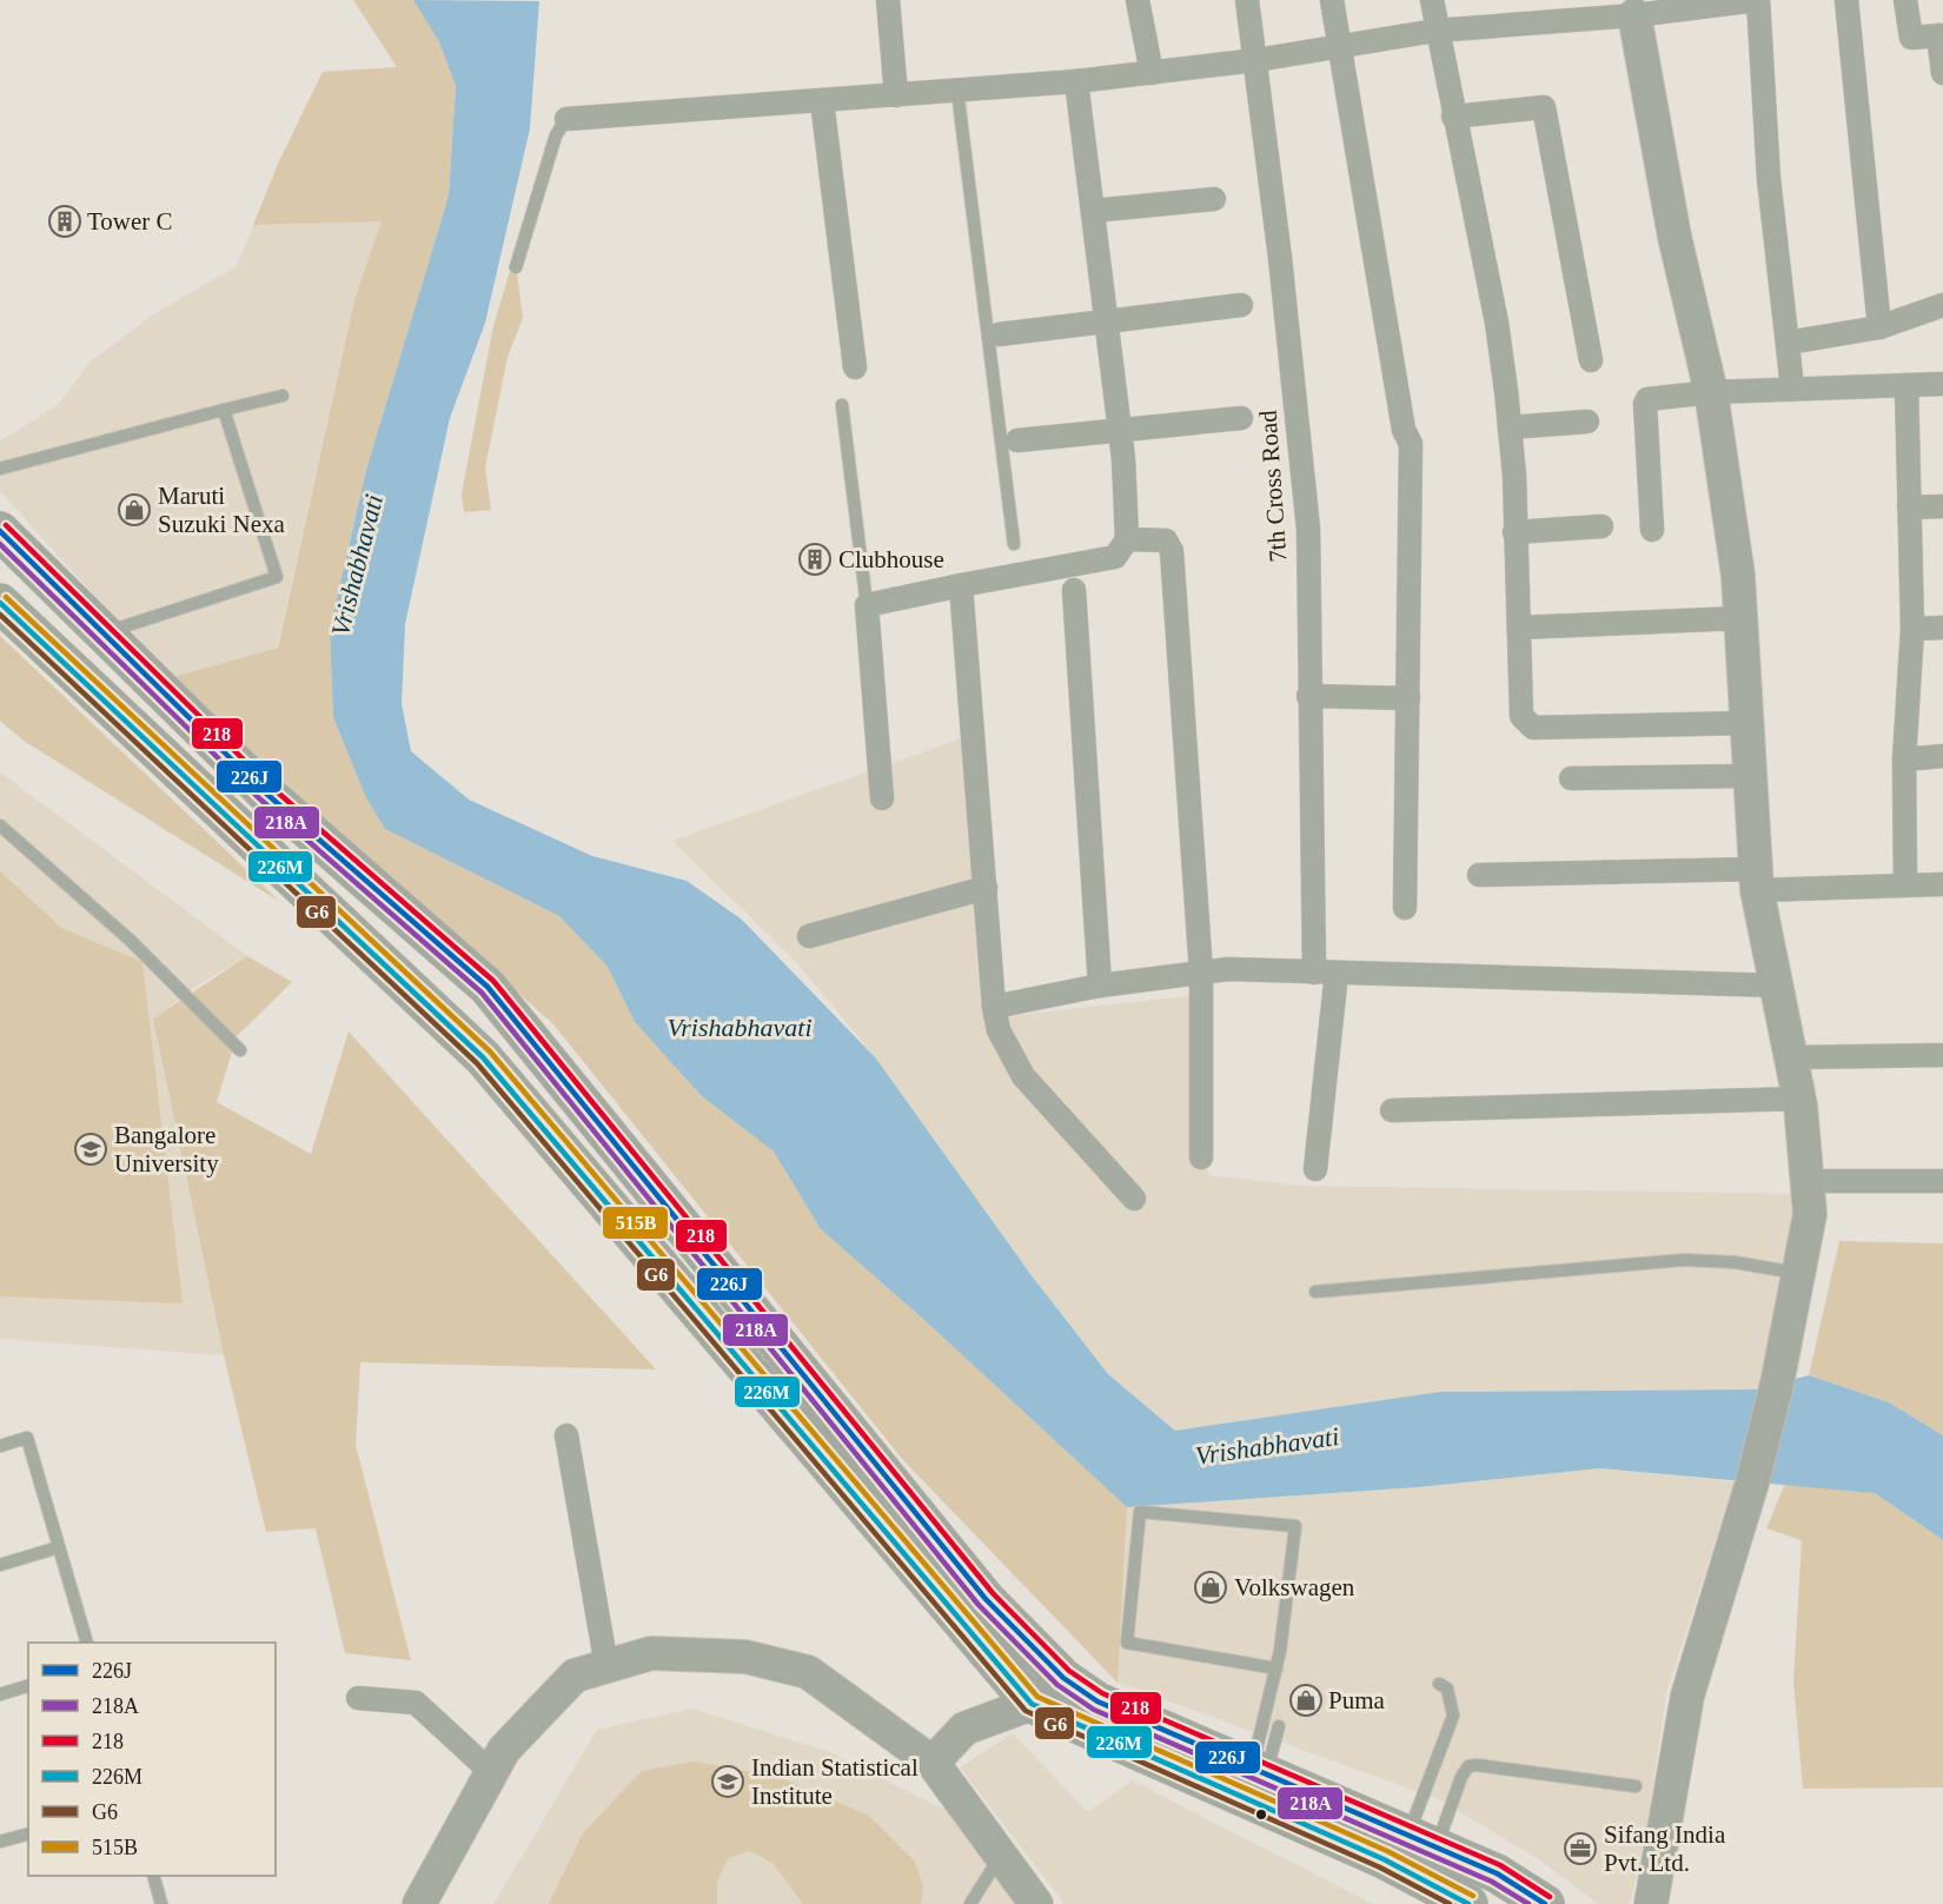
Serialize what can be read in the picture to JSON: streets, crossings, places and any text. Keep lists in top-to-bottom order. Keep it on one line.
{"streets":{"street":["7th Cross Road"]},"water":["Vrishabhavati"],"places":{"building":["Tower C","Clubhouse"],"shop":["Maruti Suzuki Nexa","Volkswagen","Puma"],"school or university":["Bangalore University","Indian Statistical Institute"],"office":["Sifang India Pvt. Ltd."]},"lines":["transit line 218","transit line 226J","transit line 218A","transit line 515B","transit line 226M","transit line G6"],"legend":["226J","218A","218","226M","G6","515B"]}
